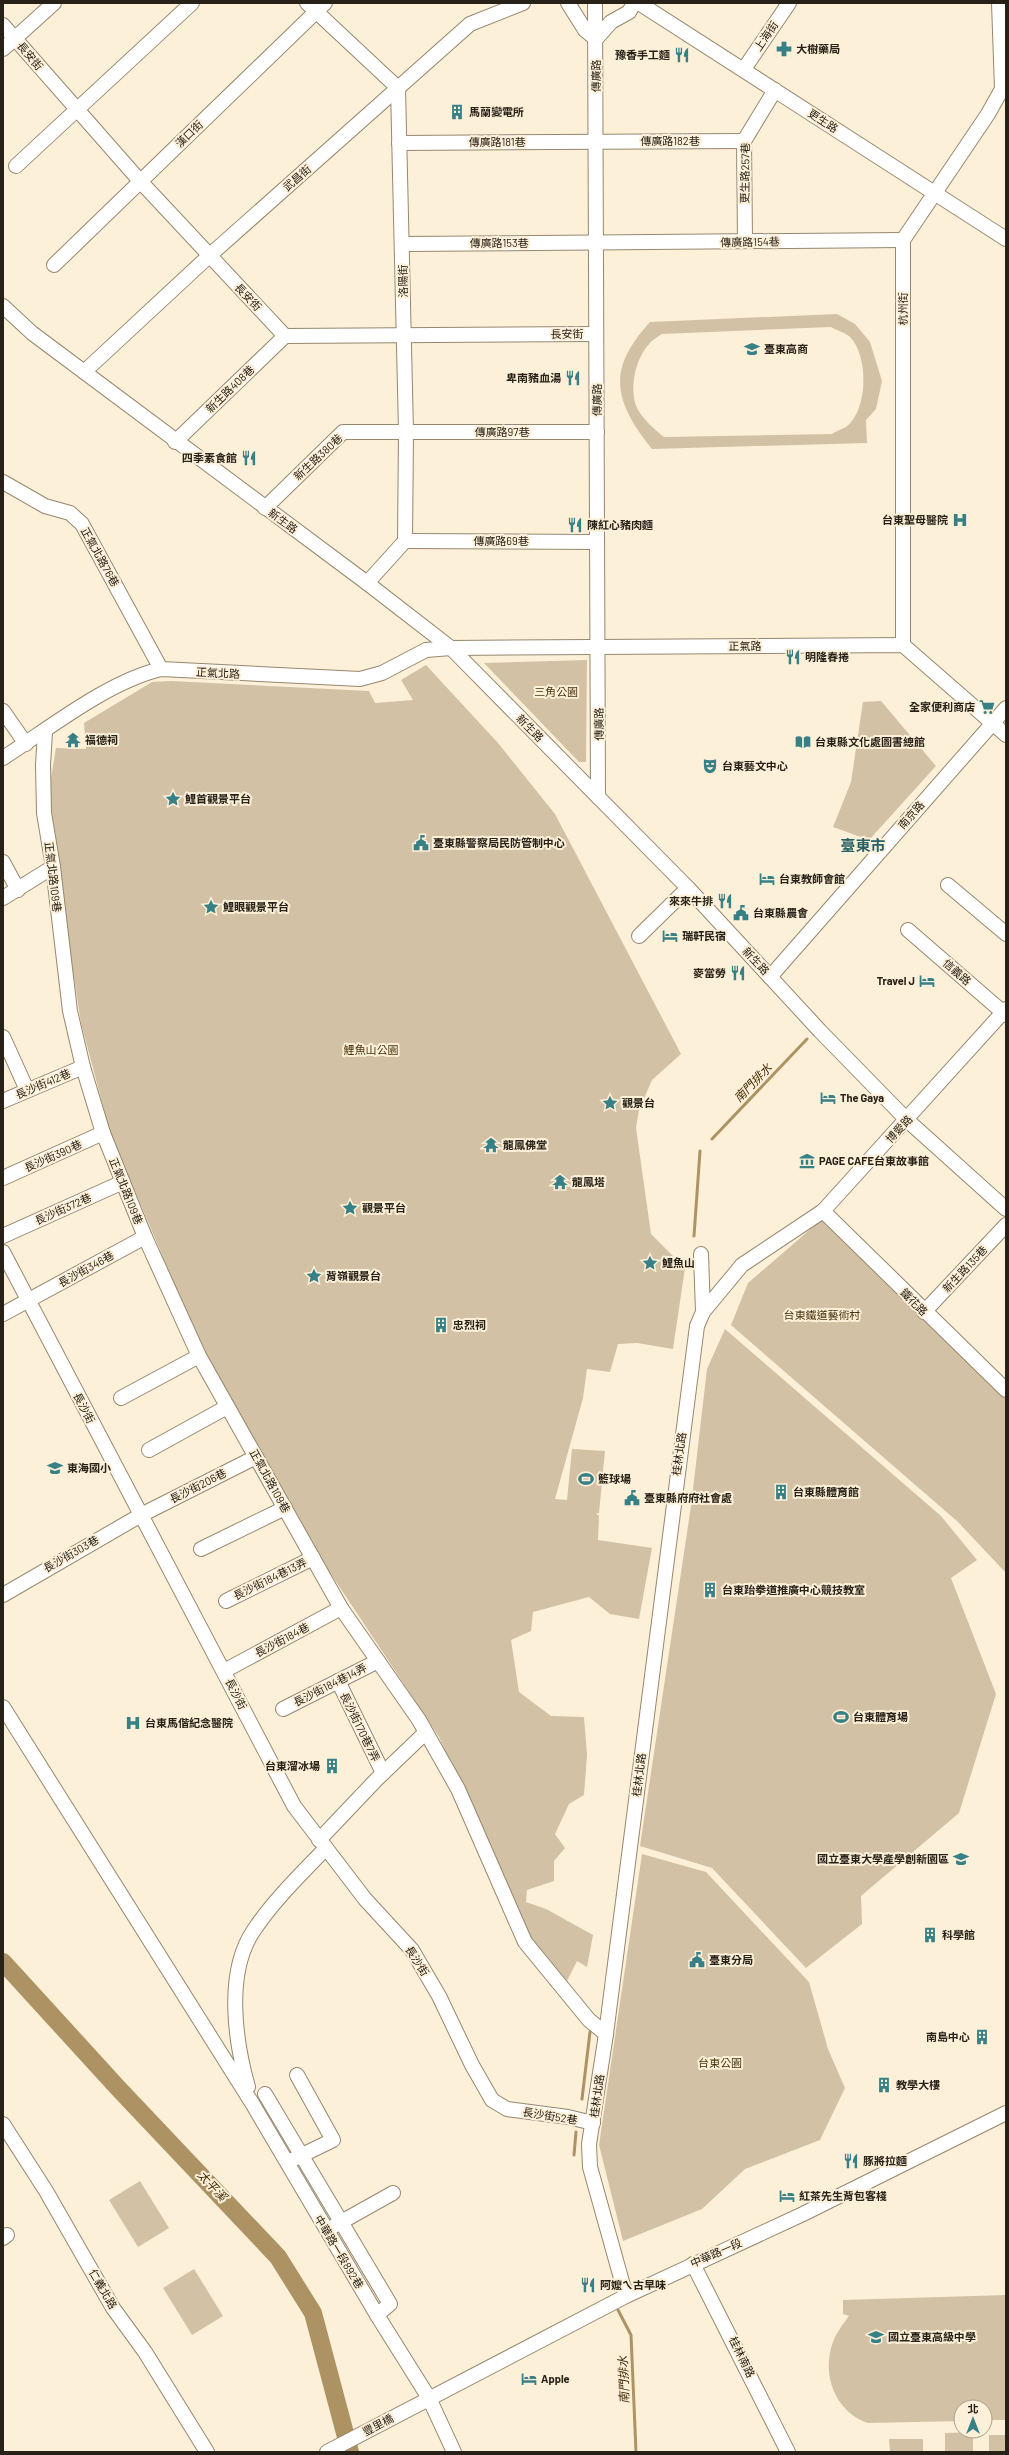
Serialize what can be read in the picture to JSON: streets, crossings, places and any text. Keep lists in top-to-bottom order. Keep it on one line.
{"streets":{"street":["上海街","長安街","傳廣路","更生路","漢口街","傳廣路182巷","傳廣路181巷","更生路257巷","武昌街","傳廣路154巷","傳廣路153巷","洛陽街","杭州街","新生路408巷","傳廣路97巷","新生路380巷","新生路","傳廣路69巷","正氣北路76巷","正氣路","正氣北路","南京路","正氣北路109巷","信義路","長沙街412巷","博愛路","長沙街390巷","長沙街372巷","長沙街346巷","新生路135巷","鐵花路","長沙街","桂林北路","長沙街206巷","長沙街303巷","長沙街184巷13弄","長沙街184巷","長沙街184巷14弄","長沙街170巷7弄","長沙街52巷","中華路一段892巷","中華路一段","仁義北路","桂林南路","豐里橋"]},"crossings":[["上海街","更生路"],["長安街","傳廣路"],["長安街","漢口街"],["長安街","武昌街"],["長安街","洛陽街"],["長安街","新生路408巷"],["傳廣路","傳廣路182巷"],["傳廣路","傳廣路181巷"],["傳廣路","傳廣路154巷"],["傳廣路","傳廣路153巷"],["傳廣路","傳廣路97巷"],["傳廣路","新生路"],["傳廣路","傳廣路69巷"],["傳廣路","正氣路"],["更生路","更生路257巷"],["傳廣路182巷","傳廣路181巷"],["傳廣路182巷","更生路257巷"],["傳廣路181巷","洛陽街"],["更生路257巷","傳廣路154巷"],["武昌街","洛陽街"],["武昌街","新生路"],["傳廣路154巷","傳廣路153巷"],["傳廣路154巷","杭州街"],["傳廣路153巷","洛陽街"],["洛陽街","傳廣路97巷"],["洛陽街","新生路380巷"],["洛陽街","傳廣路69巷"],["杭州街","正氣路"],["新生路408巷","新生路"],["傳廣路97巷","新生路380巷"],["新生路380巷","新生路"],["新生路","正氣路"],["新生路","正氣北路"],["新生路","南京路"],["新生路","博愛路"],["正氣北路76巷","正氣北路"],["正氣路","正氣北路"],["正氣北路","正氣北路109巷"],["正氣北路109巷","長沙街412巷"],["正氣北路109巷","長沙街390巷"],["正氣北路109巷","長沙街372巷"],["正氣北路109巷","長沙街346巷"],["正氣北路109巷","桂林北路"],["正氣北路109巷","長沙街206巷"],["正氣北路109巷","長沙街184巷13弄"],["正氣北路109巷","長沙街184巷"],["正氣北路109巷","長沙街184巷14弄"],["信義路","博愛路"],["博愛路","鐵花路"],["博愛路","桂林北路"],["長沙街346巷","長沙街"],["新生路135巷","鐵花路"],["長沙街","長沙街206巷"],["長沙街","長沙街303巷"],["長沙街","長沙街184巷"],["長沙街","長沙街52巷"],["桂林北路","長沙街52巷"],["桂林北路","中華路一段"],["長沙街206巷","長沙街303巷"],["長沙街184巷14弄","長沙街170巷7弄"],["中華路一段892巷","中華路一段"],["中華路一段892巷","豐里橋"],["中華路一段","桂林南路"],["中華路一段","豐里橋"]],"districts":["臺東市"],"water":["南門排水","太平溪"],"parks":["三角公園","鯉魚山公園","台東鐵道藝術村","台東公園"],"places":{"pharmacy":["大樹藥局"],"restaurant":["豫香手工麵","卑南豬血湯","四季素食館","陳紅心豬肉麵","明隆春捲","來來牛排","麥當勞","豚將拉麵","阿嬤ㄟ古早味"],"building":["馬蘭變電所","忠烈祠","台東縣體育館","台東跆拳道推廣中心競技教室","台東溜冰場","科學館","南島中心","教學大樓"],"school or university":["臺東高商","東海國小","國立臺東大學產學創新園區","國立臺東高級中學"],"hospital":["台東聖母醫院","台東馬偕紀念醫院"],"supermarket":["全家便利商店"],"temple":["福德祠","龍鳳佛堂","龍鳳塔"],"library":["台東縣文化處圖書總館"],"theatre":["台東藝文中心"],"place":["鯉首觀景平台","鯉眼觀景平台","觀景台","觀景平台","鯉魚山","背嶺觀景台"],"public building":["臺東縣警察局民防管制中心","台東縣農會","臺東縣府府社會處","臺東分局"],"hotel":["台東教師會館","瑞軒民宿","Travel J","The Gaya","紅茶先生背包客棧","Apple"],"museum":["PAGE CAFE台東故事館"],"sports":["籃球場","台東體育場"]},"north":"top"}
